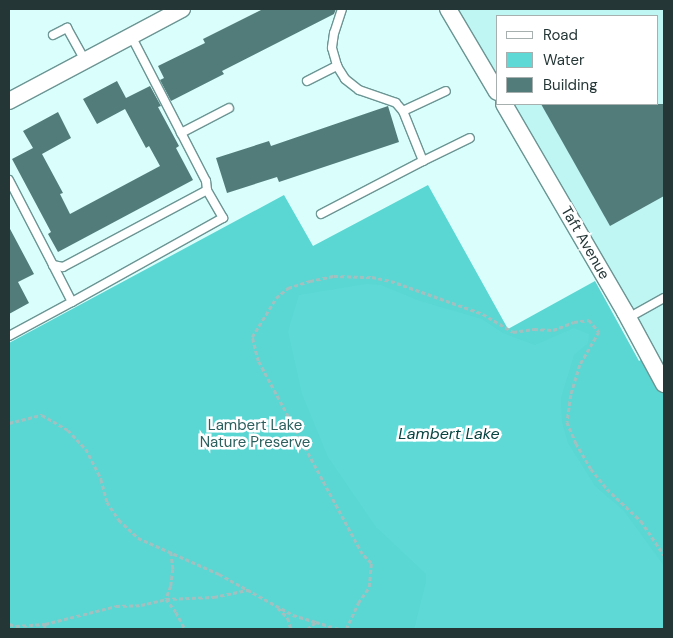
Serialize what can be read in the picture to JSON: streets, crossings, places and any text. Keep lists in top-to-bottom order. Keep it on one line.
{"streets":{"street":["Taft Avenue"]},"water":["Lambert Lake"],"parks":["Lambert Lake Nature Preserve"],"legend":["Road","Water","Building"]}
